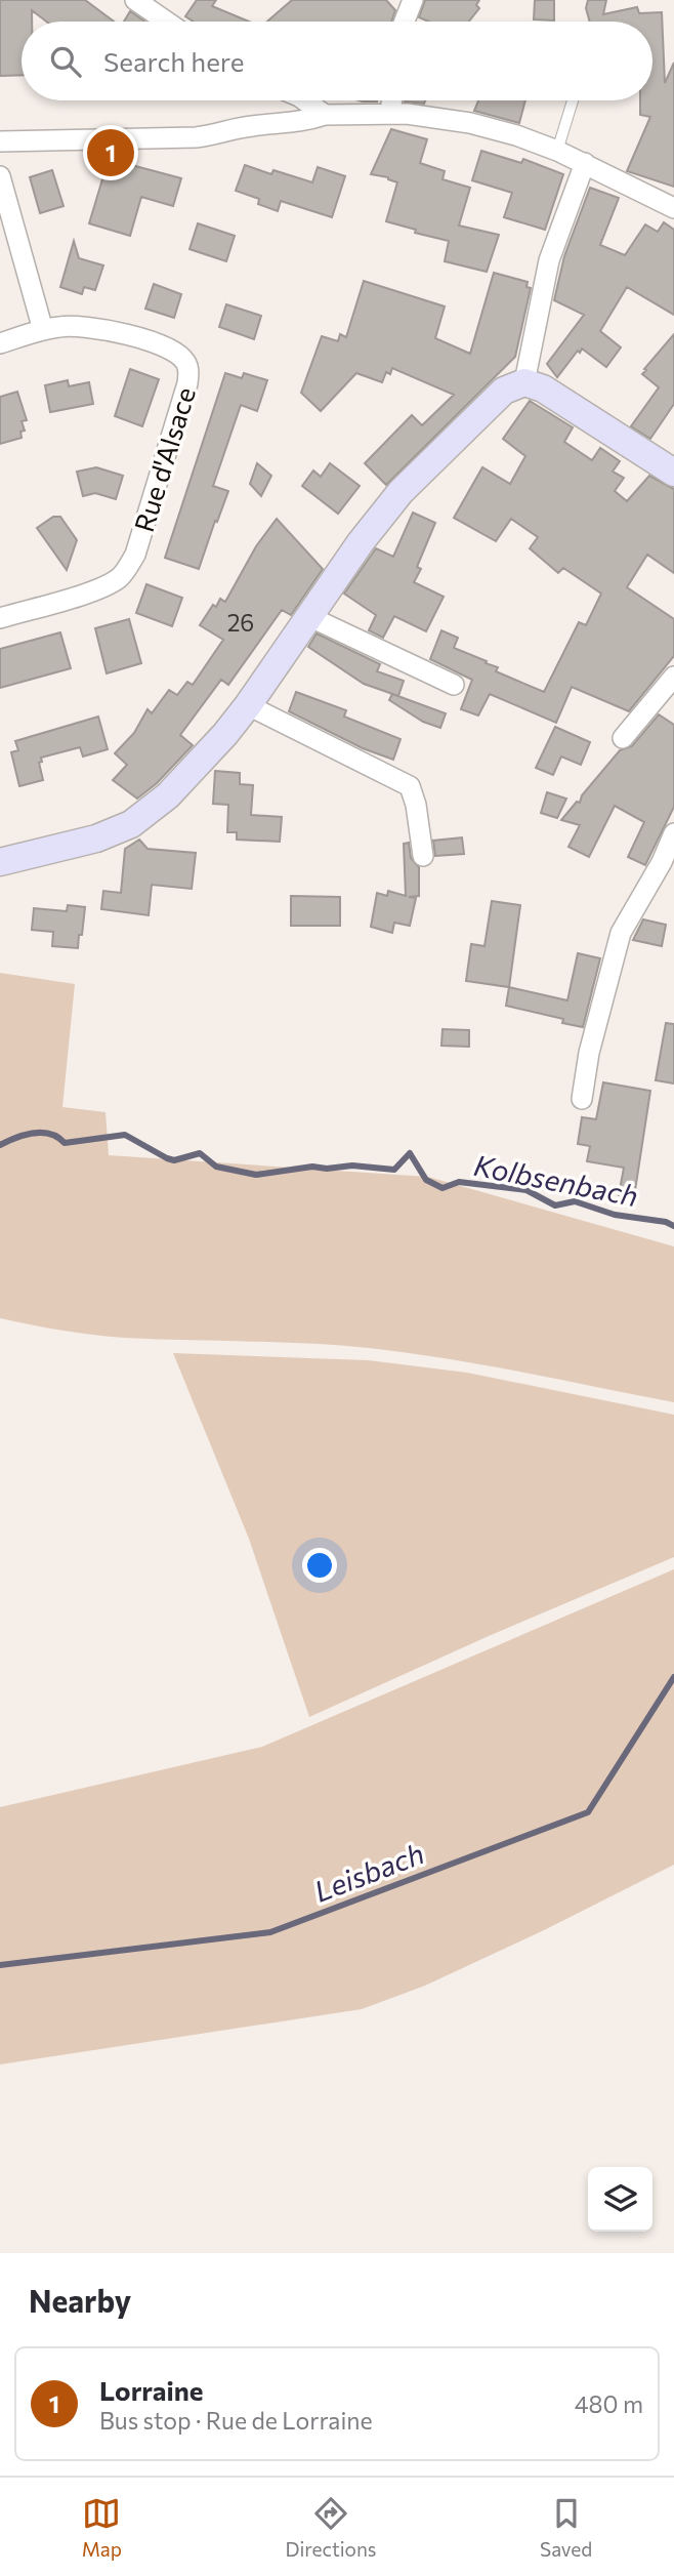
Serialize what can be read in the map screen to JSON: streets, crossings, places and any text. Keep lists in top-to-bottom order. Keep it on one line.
{"streets":{"street":["Rue d'Alsace"]},"water":["Kolbsenbach","Leisbach"],"house_numbers":["26"],"page":{"search":"Search here","pins":"1","heading":"Nearby","list":[{"mark":"1","name":"Lorraine","note":"Bus stop · Rue de Lorraine","value":"480 m"}],"nav":["Map","Directions","Saved"]}}
